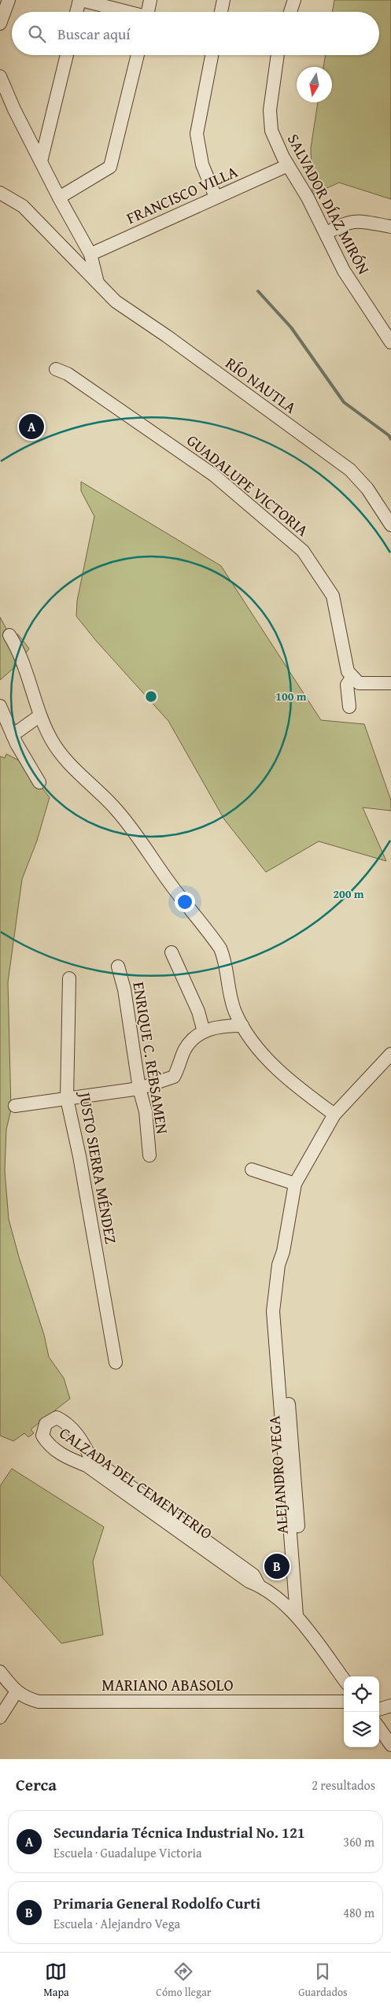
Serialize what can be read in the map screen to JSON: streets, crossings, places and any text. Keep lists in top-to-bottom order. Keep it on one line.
{"streets":{"street":["FRANCISCO VILLA","SALVADOR DÍAZ MIRÓN","RÍO NAUTLA","GUADALUPE VICTORIA","ENRIQUE C. RÉBSAMEN","JUSTO SIERRA MÉNDEZ","ALEJANDRO VEGA","CALZADA DEL CEMENTERIO","MARIANO ABASOLO"]},"crossings":[["FRANCISCO VILLA","SALVADOR DÍAZ MIRÓN"],["ALEJANDRO VEGA","CALZADA DEL CEMENTERIO"]],"north":"bottom","page":{"search":"Buscar aquí","pins":["A","B"],"heading":["Cerca","2 resultados"],"list":[{"mark":"A","name":"Secundaria Técnica Industrial No. 121","note":"Escuela · Guadalupe Victoria","value":"360 m"},{"mark":"B","name":"Primaria General Rodolfo Curti","note":"Escuela · Alejandro Vega","value":"480 m"}],"nav":["Mapa","Cómo llegar","Guardados"]},"rings":["100 m","200 m"]}
